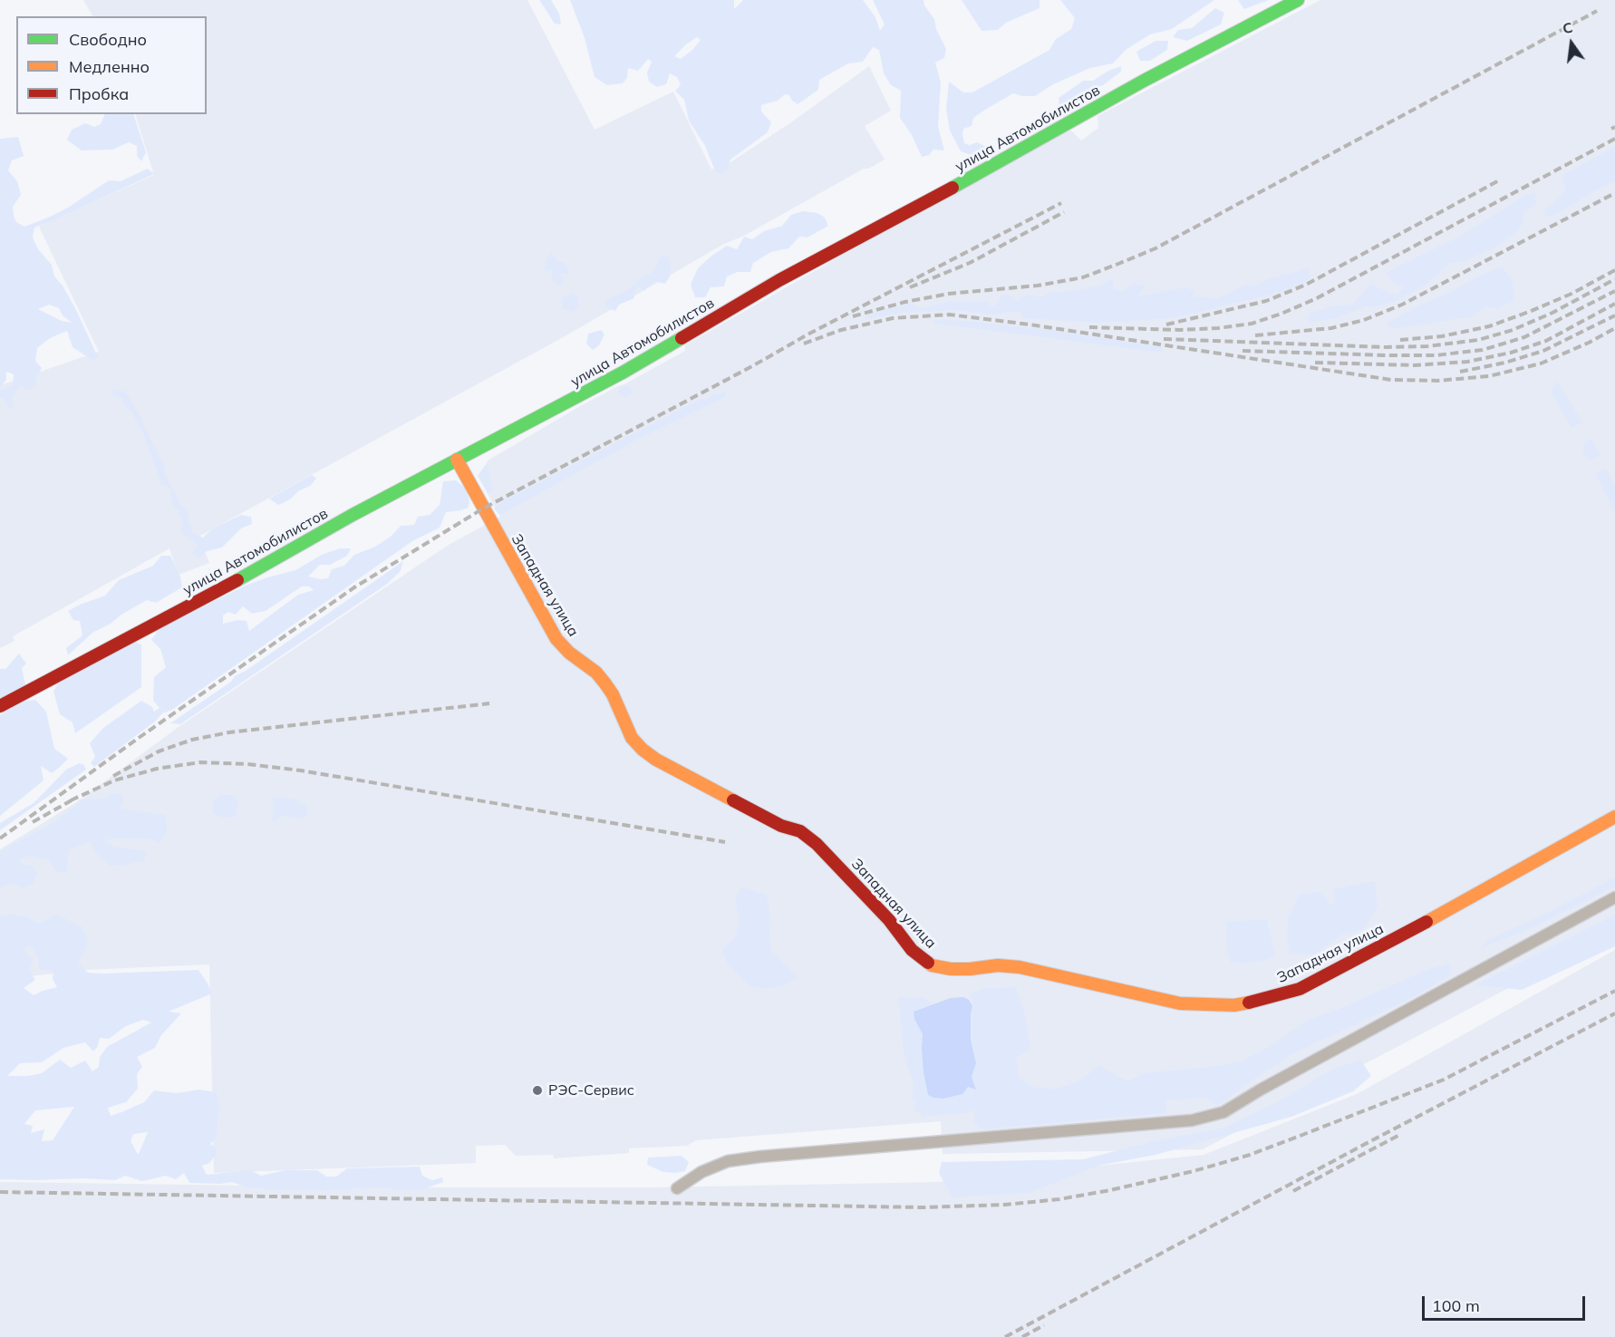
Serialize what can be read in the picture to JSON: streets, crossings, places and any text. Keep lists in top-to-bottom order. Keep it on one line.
{"streets":{"street":["улица Автомобилистов","Западная улица"]},"crossings":[["улица Автомобилистов","Западная улица"]],"places":["РЭС-Сервис"],"legend":["Свободно","Медленно","Пробка"],"scale_bar":"100 m","north":"top"}
